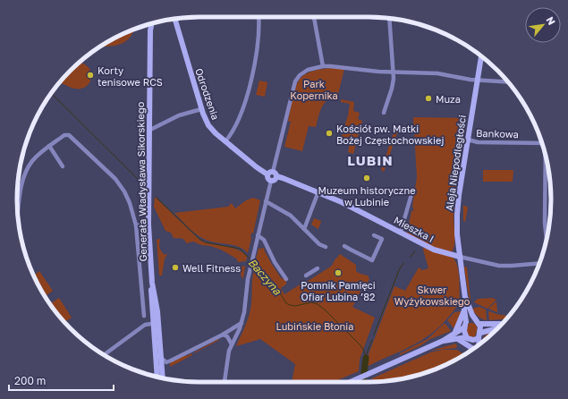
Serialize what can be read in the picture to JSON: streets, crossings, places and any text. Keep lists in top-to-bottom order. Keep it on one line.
{"streets":{"street":["Odrodzenia","Bankowa","Aleja Niepodległości","Generała Władysława Sikorskiego","Mieszka I"]},"crossings":[["Odrodzenia","Mieszka I"],["Bankowa","Aleja Niepodległości"],["Aleja Niepodległości","Mieszka I"]],"districts":["LUBIN"],"water":["Baczyna"],"parks":["Park Kopernika","Skwer Wyżykowskiego","Lubińskie Błonia"],"places":["Korty tenisowe RCS","Muza","Kościół pw. Matki Bożej Częstochowskiej","Muzeum historyczne w Lubinie","Well Fitness","Pomnik Pamięci Ofiar Lubina ’82"],"scale_bar":"200 m","north":"top right"}
